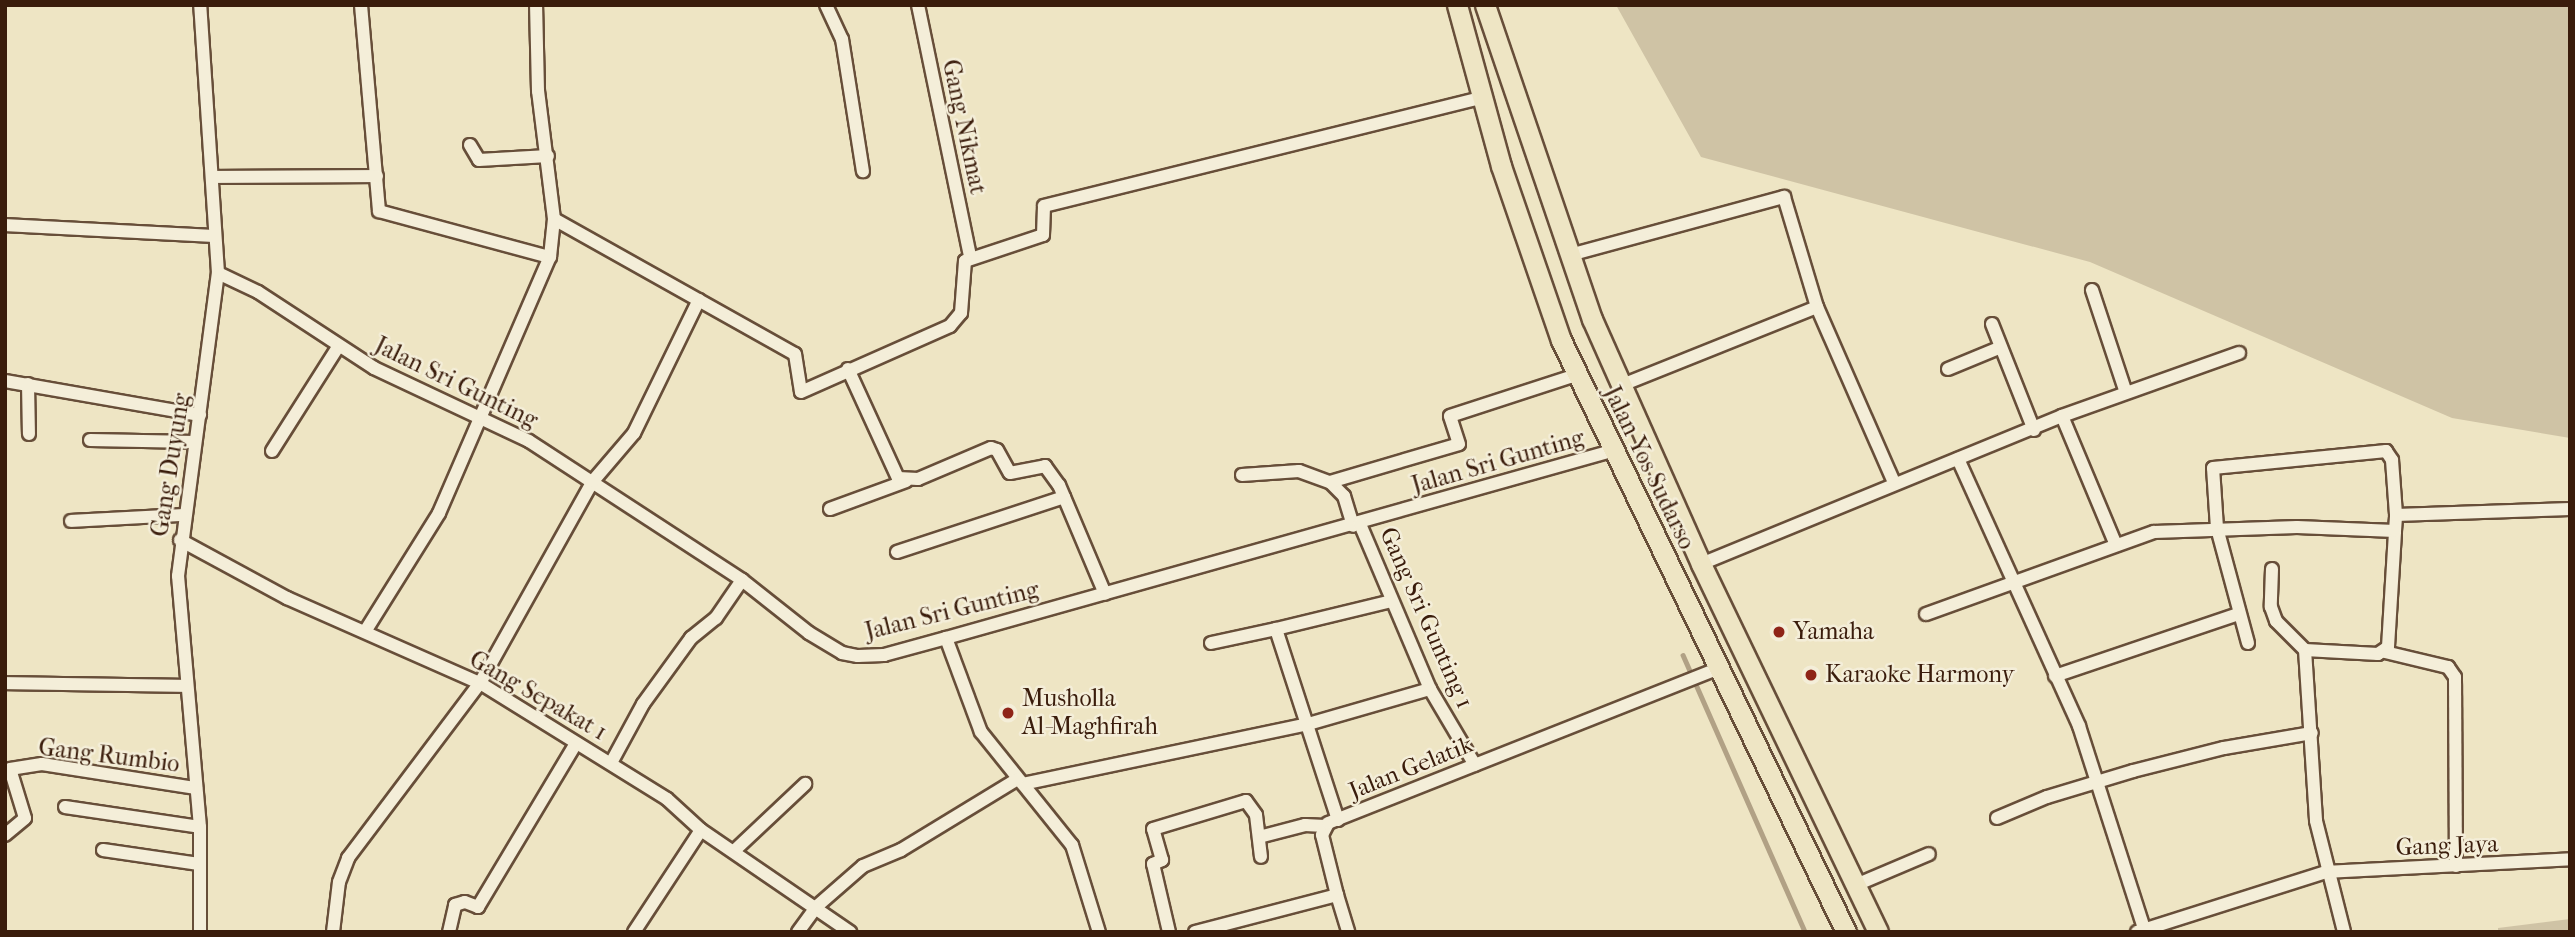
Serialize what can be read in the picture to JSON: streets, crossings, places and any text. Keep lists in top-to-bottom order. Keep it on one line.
{"streets":{"main road":["Jalan Yos Sudarso"],"street":["Gang Nikmat","Jalan Sri Gunting","Gang Duyung","Gang Sri Gunting 1","Gang Sepakat 1","Gang Rumbio","Jalan Gelatik","Gang Jaya"]},"crossings":[["Jalan Sri Gunting","Gang Duyung"],["Jalan Sri Gunting","Jalan Yos Sudarso"],["Jalan Sri Gunting","Gang Sri Gunting 1"],["Gang Duyung","Gang Sepakat 1"],["Gang Duyung","Gang Rumbio"],["Jalan Yos Sudarso","Jalan Gelatik"],["Gang Sri Gunting 1","Jalan Gelatik"]],"places":["Yamaha","Karaoke Harmony","Musholla Al-Maghfirah"]}
